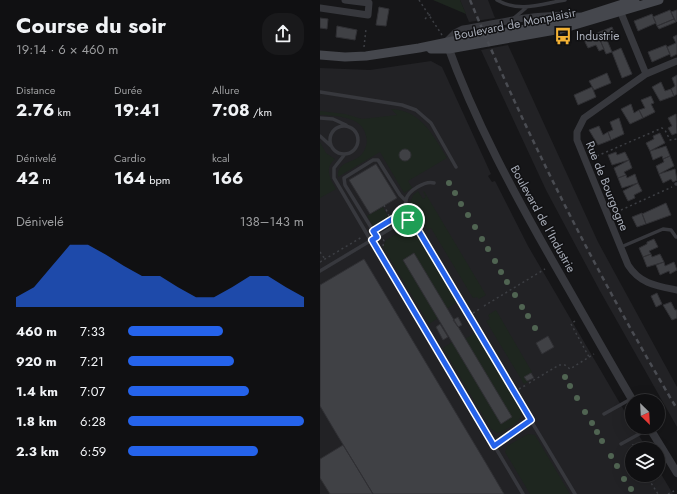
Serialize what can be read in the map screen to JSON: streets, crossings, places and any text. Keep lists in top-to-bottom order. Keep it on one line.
{"streets":{"main road":["Boulevard de Monplaisir"],"street":["Rue de Bourgogne","Boulevard de l'Industrie"]},"crossings":[["Boulevard de Monplaisir","Boulevard de l'Industrie"]],"places":{"bus stop":["Industrie"]},"north":"bottom right","page":{"heading":["Course du soir","19:14 · 6 × 460 m"],"stats":[["Distance","2.76 km"],["Durée","19:41"],["Allure","7:08 /km"],["Dénivelé","42 m"],["Cardio","164 bpm"],["kcal","166"]],"chart":["Dénivelé","138–143 m"],"list":[{"name":"460 m","note":"7:33"},{"name":"920 m","note":"7:21"},{"name":"1.4 km","note":"7:07"},{"name":"1.8 km","note":"6:28"},{"name":"2.3 km","note":"6:59"}]}}
